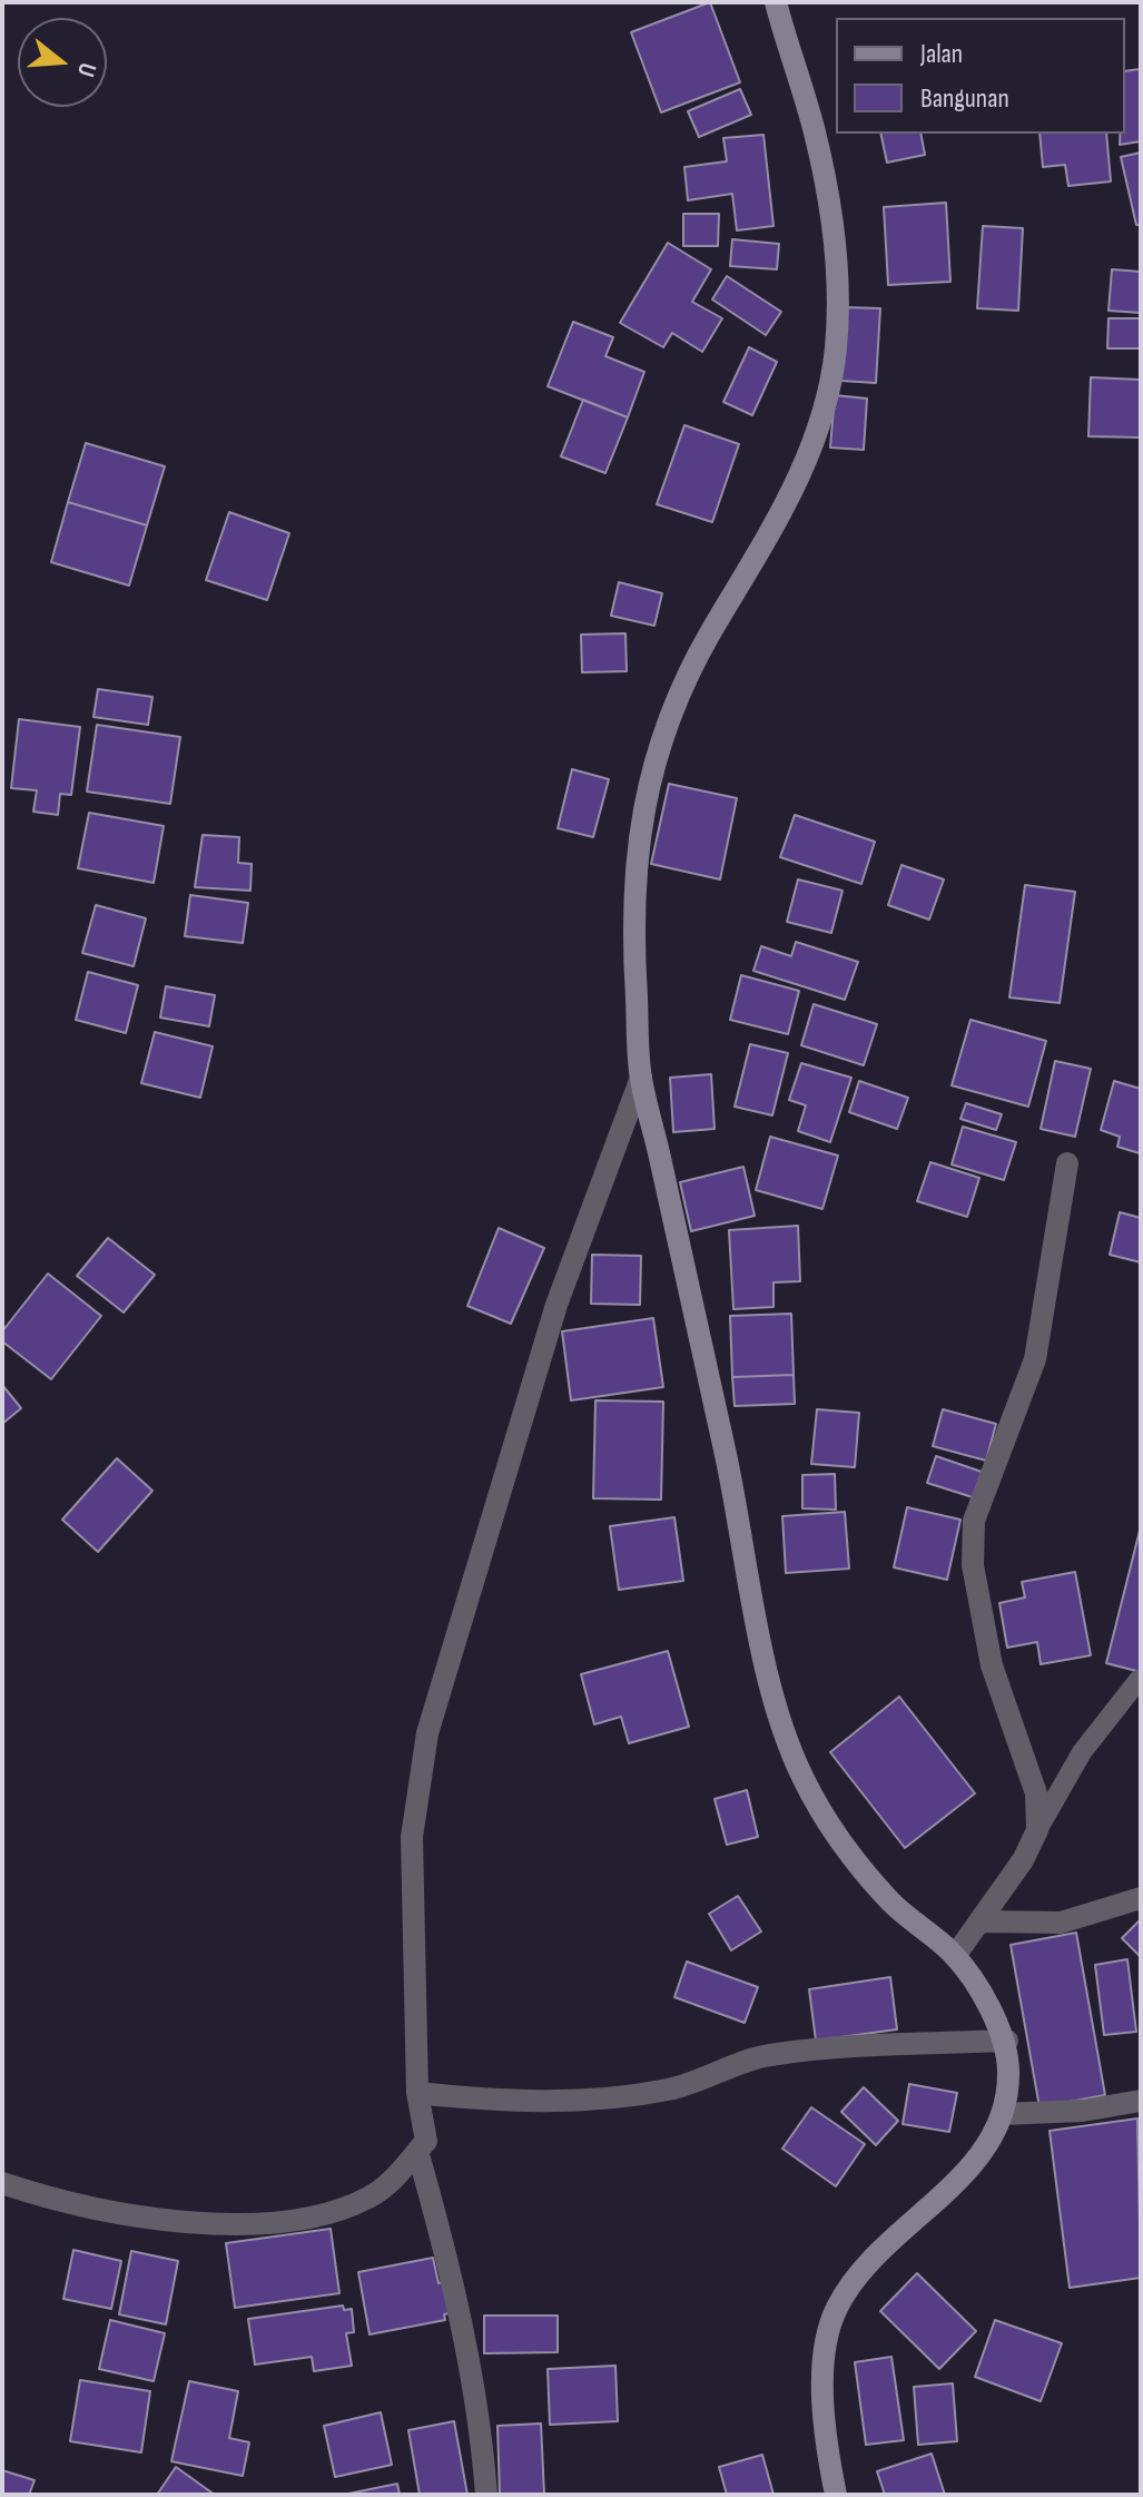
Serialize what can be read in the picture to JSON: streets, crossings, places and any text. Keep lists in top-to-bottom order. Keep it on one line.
{"legend":["Jalan","Bangunan"],"north":"right"}
